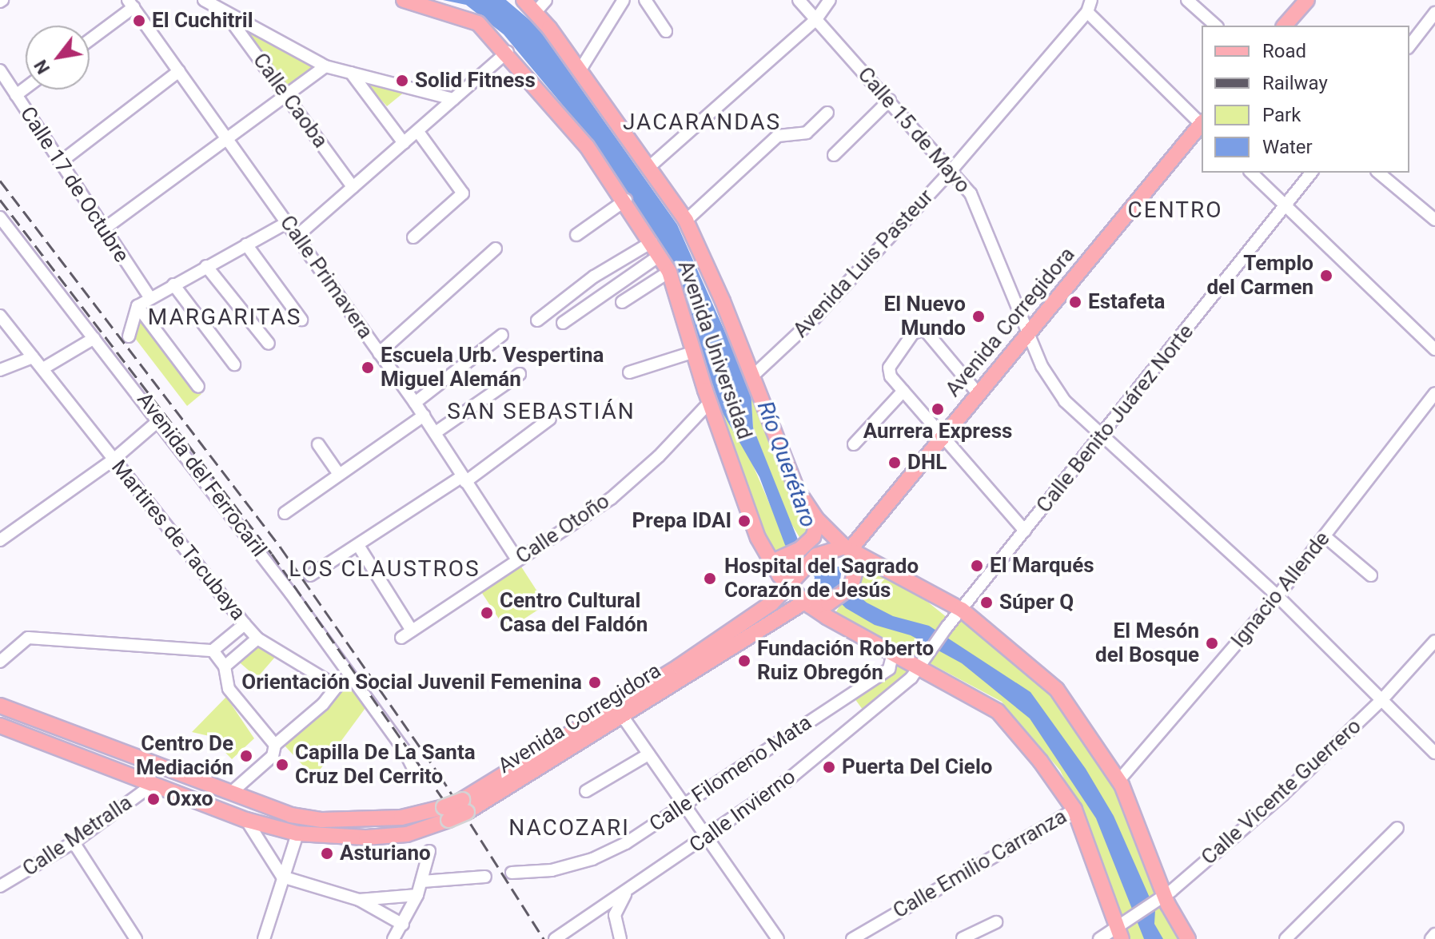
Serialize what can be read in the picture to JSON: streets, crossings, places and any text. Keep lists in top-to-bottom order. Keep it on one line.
{"streets":{"main road":["Avenida Corregidora","Avenida Universidad"],"street":["Calle Caoba","Calle 15 de Mayo","Calle 17 de Octubre","Avenida Luis Pasteur","Calle Primavera","Calle Benito Juárez Norte","Avenida del Ferrocaril","Calle Otoño","Martires de Tacubaya","Ignacio Allende","Calle Filomeno Mata","Calle Vicente Guerrero","Calle Invierno","Calle Metralla","Calle Emilio Carranza"]},"crossings":[["Calle 15 de Mayo","Avenida Luis Pasteur"],["Calle 15 de Mayo","Avenida Corregidora"],["Calle 15 de Mayo","Calle Benito Juárez Norte"],["Calle 15 de Mayo","Ignacio Allende"],["Calle 15 de Mayo","Calle Vicente Guerrero"],["Avenida Luis Pasteur","Avenida Universidad"],["Calle Primavera","Calle Otoño"],["Avenida Corregidora","Avenida Universidad"],["Avenida Corregidora","Calle Metralla"],["Avenida Universidad","Calle Benito Juárez Norte"],["Avenida Universidad","Calle Otoño"],["Avenida Universidad","Ignacio Allende"],["Avenida Universidad","Calle Vicente Guerrero"],["Calle Benito Juárez Norte","Calle Invierno"]],"districts":["JACARANDAS","CENTRO","MARGARITAS","SAN SEBASTIÁN","LOS CLAUSTROS","NACOZARI"],"water":["Río Querétaro"],"places":["El Cuchitril","Solid Fitness","Templo del Carmen","Estafeta","El Nuevo Mundo","Escuela Urb. Vespertina Miguel Alemán","Aurrera Express","DHL","Prepa IDAI","El Marqués","Hospital del Sagrado Corazón de Jesús","Súper Q","Centro Cultural Casa del Faldón","El Mesón del Bosque","Fundación Roberto Ruiz Obregón","Orientación Social Juvenil Femenina","Centro De Mediación","Capilla De La Santa Cruz Del Cerrito","Puerta Del Cielo","Oxxo","Asturiano"],"legend":["Road","Railway","Park","Water"],"north":"bottom left"}
